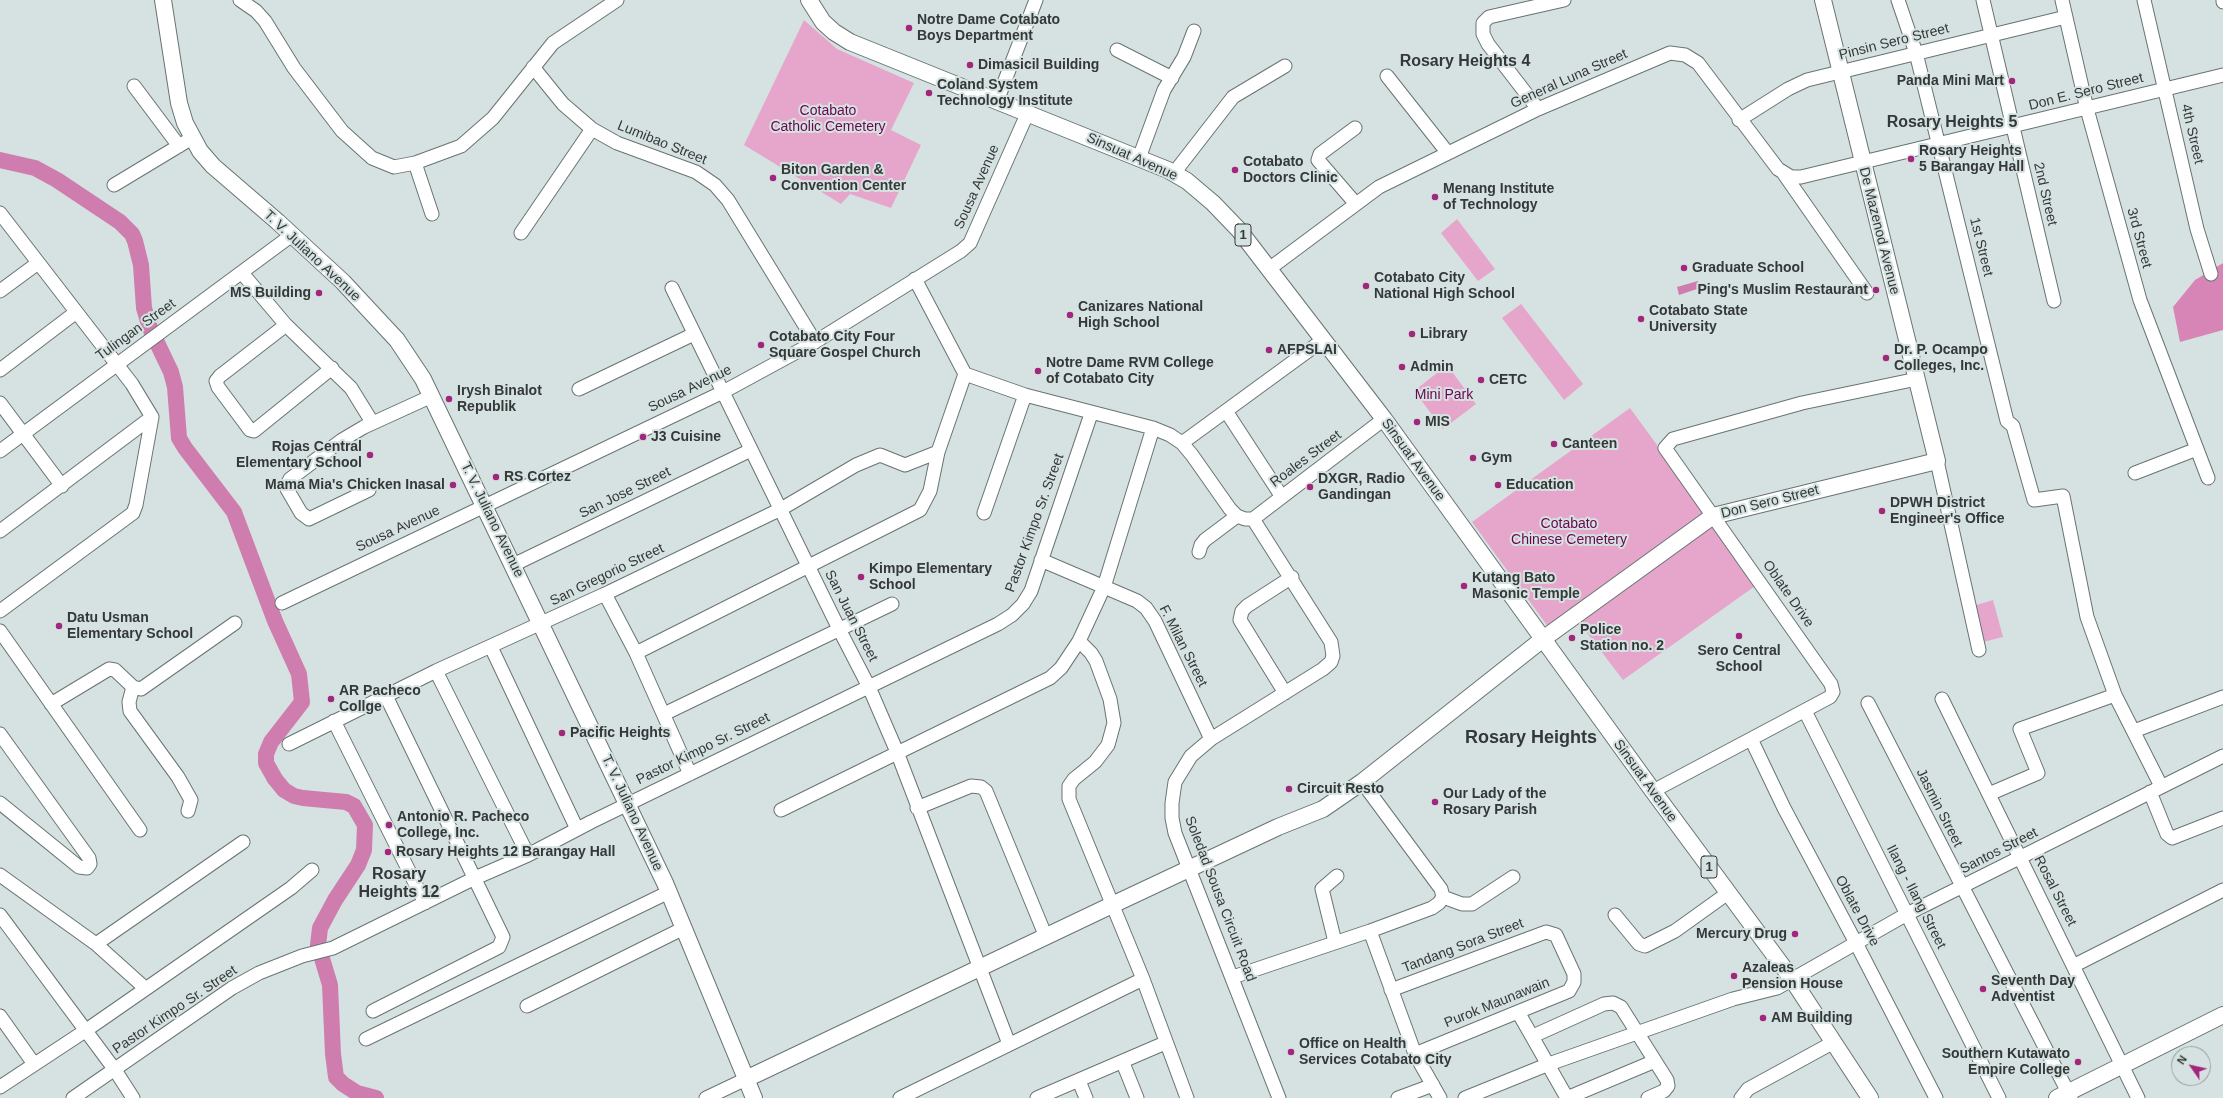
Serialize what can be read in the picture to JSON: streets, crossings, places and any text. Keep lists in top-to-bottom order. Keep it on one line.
{"streets":{"main road":["Sinsuat Avenue","De Mazenod Avenue","1","T. V. Juliano Avenue","Don Sero Street"],"street":["Pinsin Sero Street","General Luna Street","Don E. Sero Street","4th Street","Lumibao Street","Sousa Avenue","2nd Street","3rd Street","1st Street","Tulingan Street","Roales Street","San Jose Street","Pastor Kimpo Sr. Street","San Gregorio Street","Oblate Drive","San Juan Street","F. Milan Street","Jasmin Street","Santos Street","Rosal Street","Ilang - Ilang Street","Soledad Sousa Circuit Road","Tandang Sora Street","Purok Maunawain"]},"crossings":[["Pinsin Sero Street","General Luna Street"],["Pinsin Sero Street","2nd Street"],["Pinsin Sero Street","De Mazenod Avenue"],["Pinsin Sero Street","3rd Street"],["Pinsin Sero Street","1st Street"],["General Luna Street","Sinsuat Avenue"],["Don E. Sero Street","4th Street"],["Don E. Sero Street","2nd Street"],["Don E. Sero Street","De Mazenod Avenue"],["Don E. Sero Street","3rd Street"],["Don E. Sero Street","1st Street"],["Lumibao Street","Sousa Avenue"],["Sinsuat Avenue","Sousa Avenue"],["Sinsuat Avenue","Roales Street"],["Sinsuat Avenue","Don Sero Street"],["Sinsuat Avenue","Oblate Drive"],["Sinsuat Avenue","Santos Street"],["Sousa Avenue","T. V. Juliano Avenue"],["Sousa Avenue","San Juan Street"],["De Mazenod Avenue","Don Sero Street"],["T. V. Juliano Avenue","Tulingan Street"],["T. V. Juliano Avenue","San Jose Street"],["T. V. Juliano Avenue","Don Sero Street"],["T. V. Juliano Avenue","Pastor Kimpo Sr. Street"],["T. V. Juliano Avenue","San Gregorio Street"],["Roales Street","Soledad Sousa Circuit Road"],["San Jose Street","San Juan Street"],["Don Sero Street","Oblate Drive"],["Don Sero Street","San Juan Street"],["Don Sero Street","Soledad Sousa Circuit Road"],["Pastor Kimpo Sr. Street","San Juan Street"],["Pastor Kimpo Sr. Street","F. Milan Street"],["San Gregorio Street","San Juan Street"],["Oblate Drive","Santos Street"],["Oblate Drive","Ilang - Ilang Street"],["F. Milan Street","Soledad Sousa Circuit Road"],["Jasmin Street","Santos Street"],["Santos Street","Rosal Street"],["Santos Street","Ilang - Ilang Street"],["Tandang Sora Street","Purok Maunawain"]],"districts":["Rosary Heights 4","Rosary Heights 5","Rosary Heights","Rosary Heights 12"],"parks":["Cotabato Catholic Cemetery","Mini Park","Cotabato Chinese Cemetery"],"places":["Notre Dame Cotabato Boys Department","Dimasicil Building","Panda Mini Mart","Coland System Technology Institute","Rosary Heights 5 Barangay Hall","Cotabato Doctors Clinic","Biton Garden & Convention Center","Menang Institute of Technology","Graduate School","Cotabato City National High School","Ping's Muslim Restaurant","MS Building","Canizares National High School","Cotabato State University","Library","Cotabato City Four Square Gospel Church","AFPSLAI","Dr. P. Ocampo Colleges, Inc.","Admin","Notre Dame RVM College of Cotabato City","CETC","Irysh Binalot Republik","MIS","J3 Cuisine","Canteen","Rojas Central Elementary School","Gym","RS Cortez","Mama Mia's Chicken Inasal","Education","DXGR, Radio Gandingan","DPWH District Engineer's Office","Kimpo Elementary School","Kutang Bato Masonic Temple","Datu Usman Elementary School","Sero Central School","Police Station no. 2","AR Pacheco Collge","Pacific Heights","Circuit Resto","Our Lady of the Rosary Parish","Antonio R. Pacheco College, Inc.","Rosary Heights 12 Barangay Hall","Mercury Drug","Azaleas Pension House","Seventh Day Adventist","AM Building","Office on Health Services Cotabato City","Southern Kutawato Empire College"],"north":"top left"}
